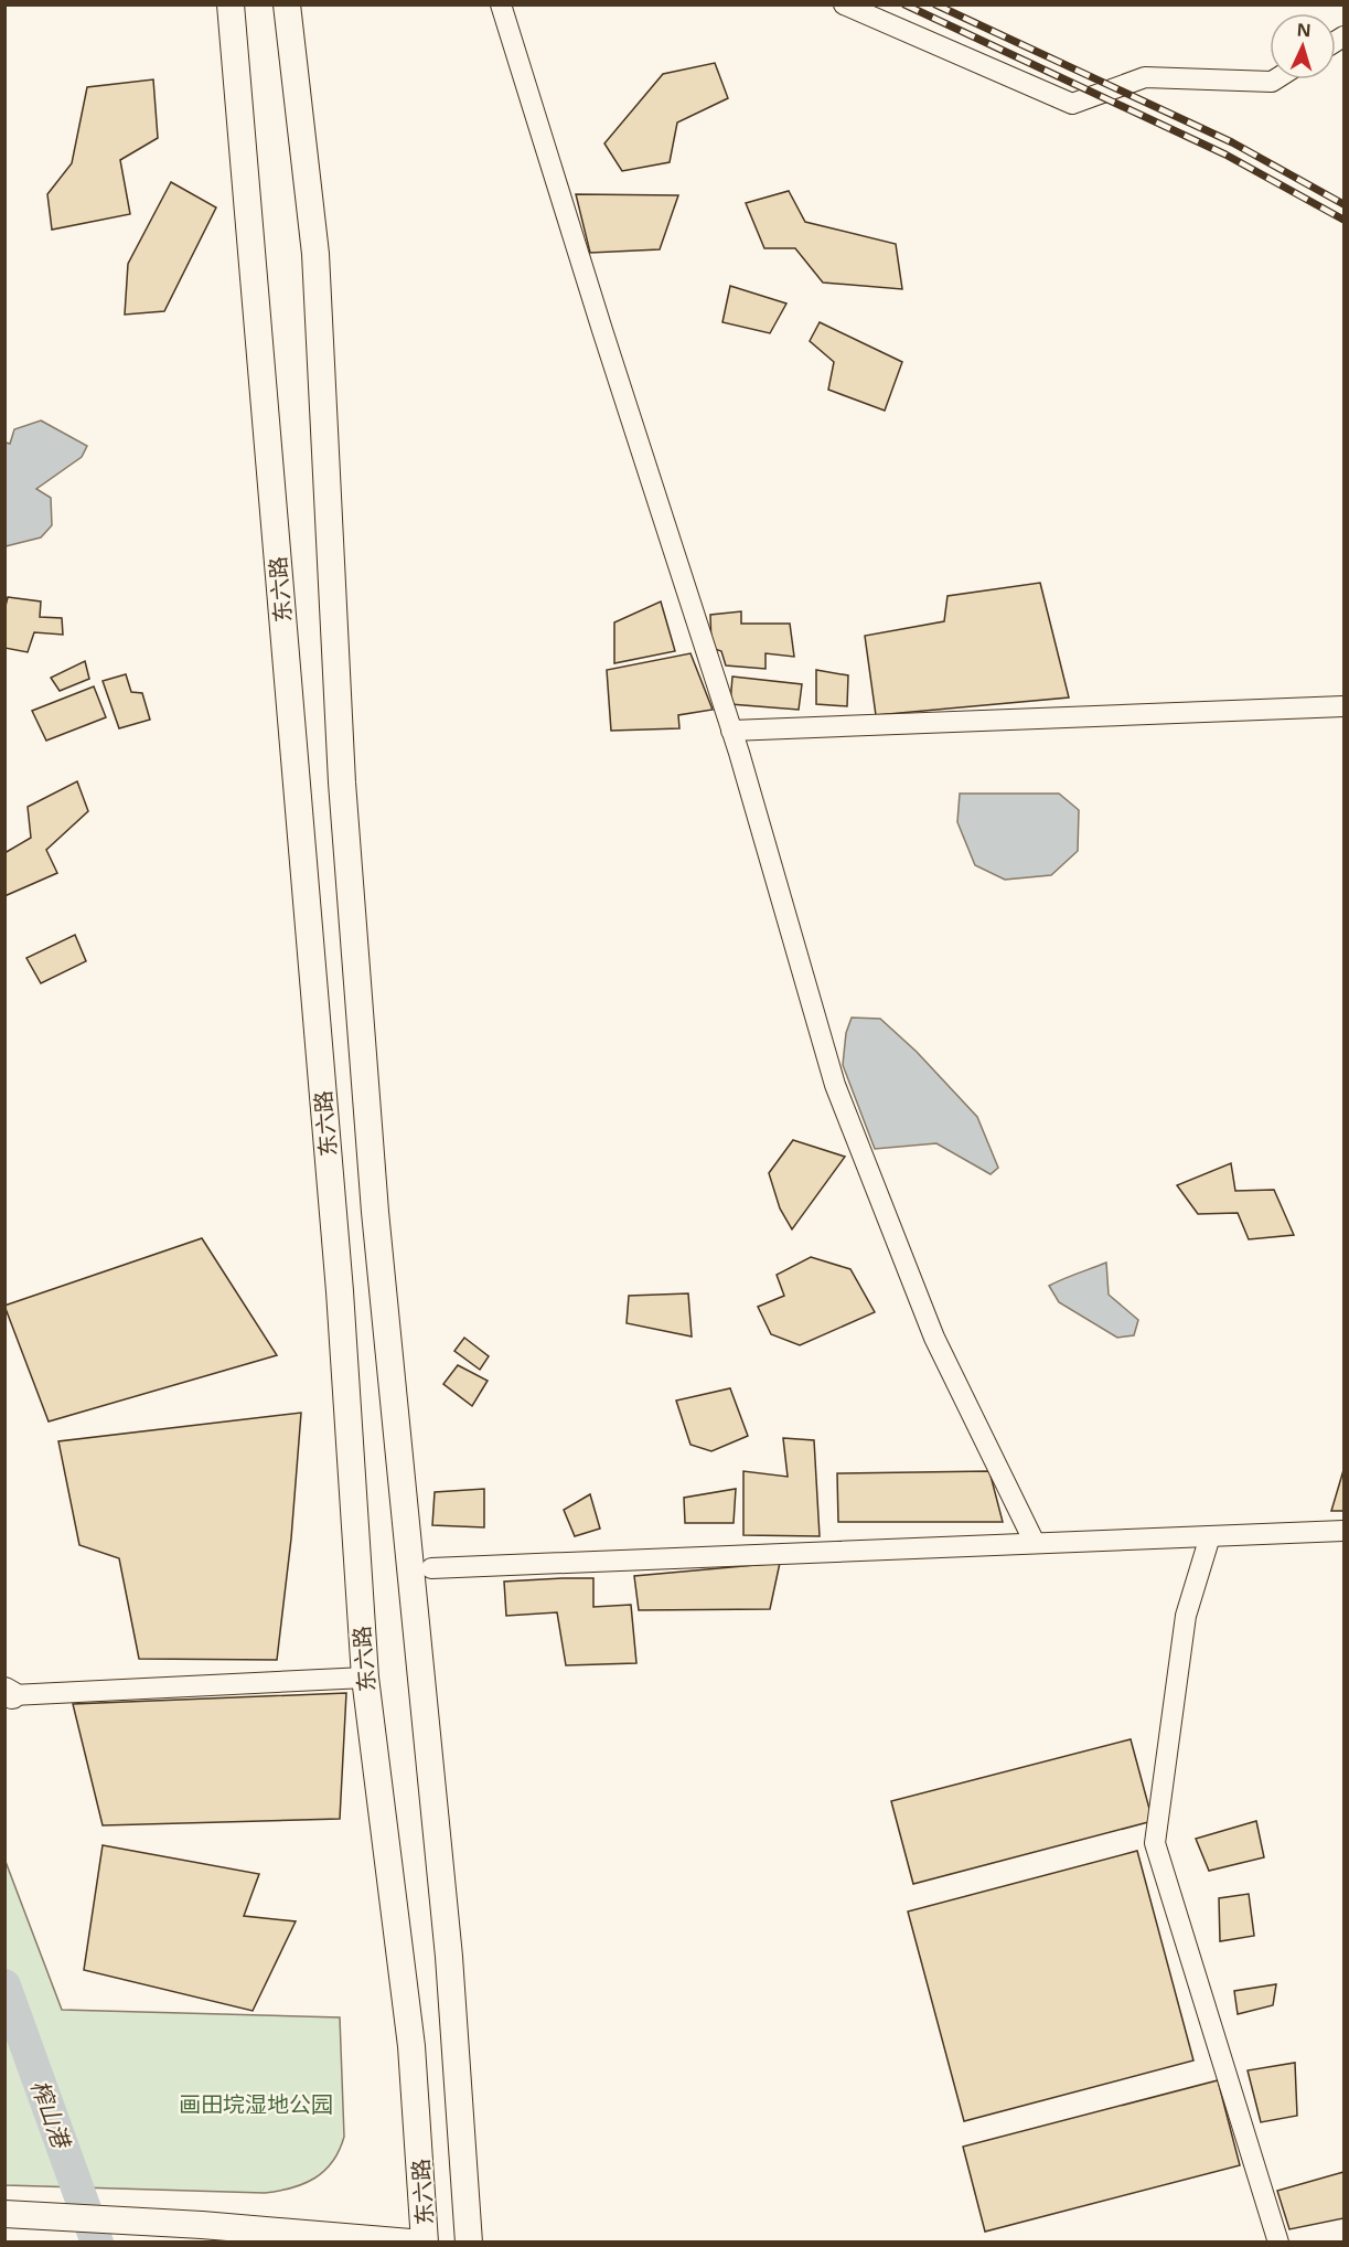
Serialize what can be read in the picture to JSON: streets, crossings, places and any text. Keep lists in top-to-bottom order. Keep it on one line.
{"streets":{"main road":["东六路"]},"water":["榨山港"],"parks":["画田垸湿地公园"],"north":"top"}
